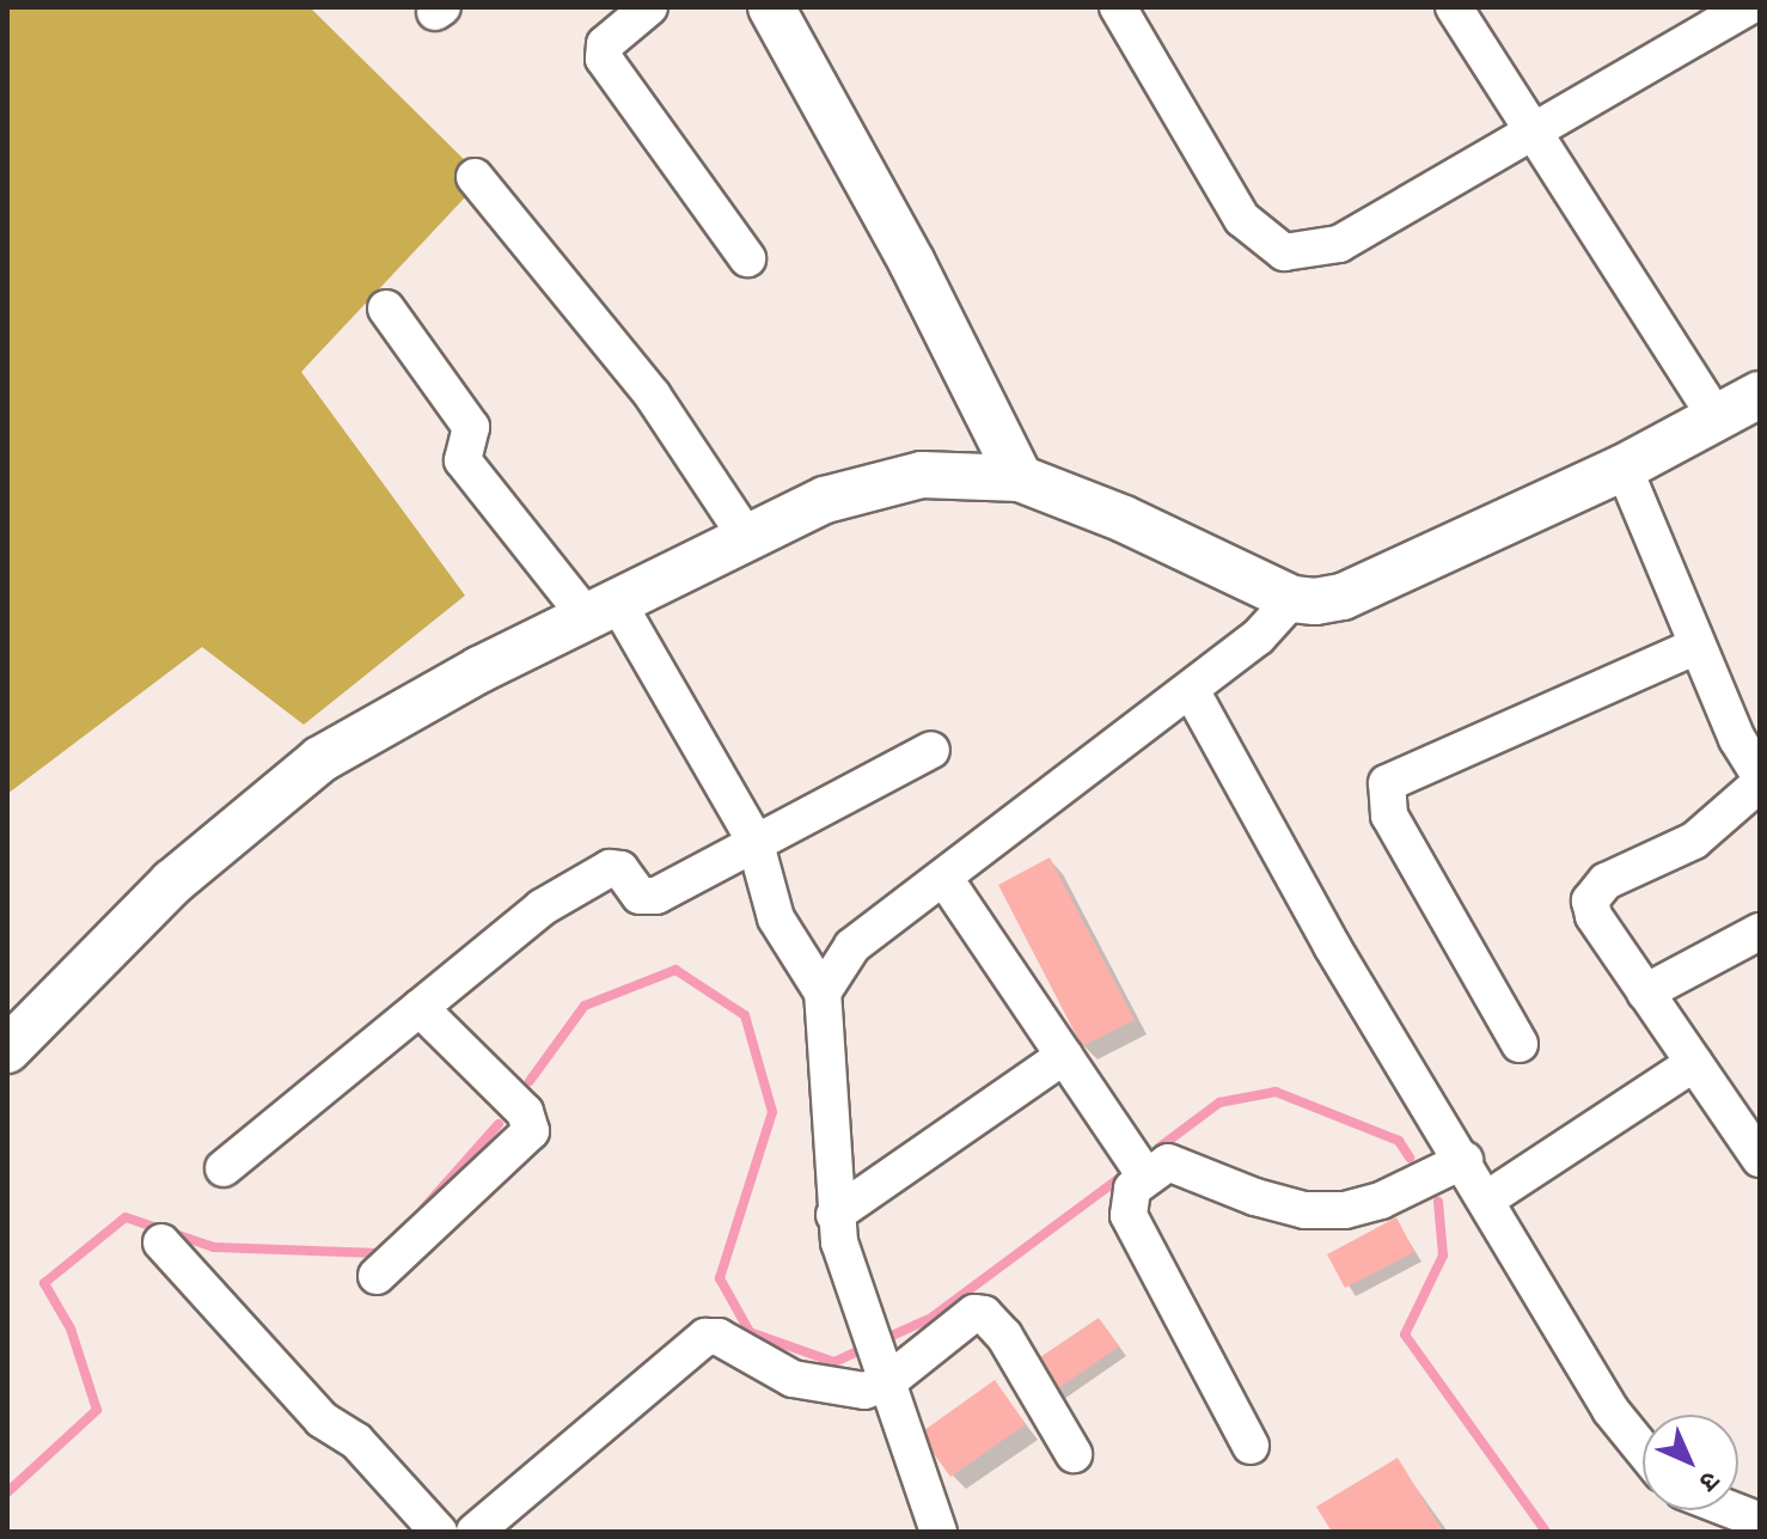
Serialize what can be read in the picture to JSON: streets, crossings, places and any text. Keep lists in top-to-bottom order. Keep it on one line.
{"north":"bottom right"}
